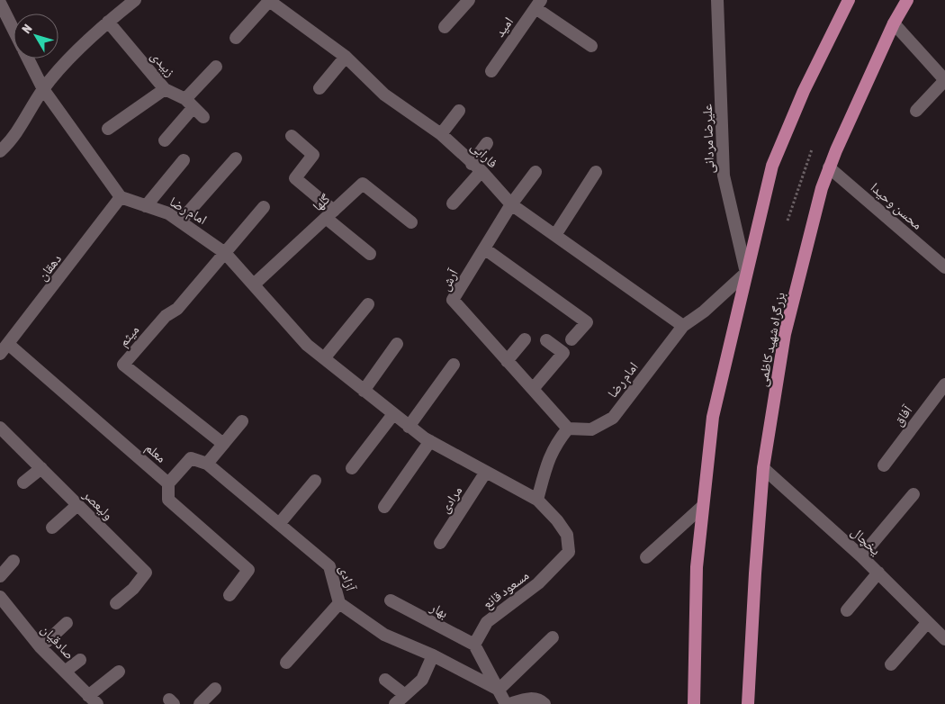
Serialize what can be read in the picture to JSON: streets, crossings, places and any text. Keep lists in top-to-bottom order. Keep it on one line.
{"streets":{"highway":["بزرگراه شهید کاظمی"],"street":["امید","زبیدی","علیرضا مردانی","فارابی","گلها","محسن وحیدا","امام رضا","دهقان","آرش","میثم","آفاق","معلم","مرادی","ولیعصر","یخچال","آزادی","مسعود قانع","بهار","صادقیان"]},"crossings":[["علیرضا مردانی","امام رضا"],["فارابی","امام رضا"],["فارابی","آرش"],["گلها","امام رضا"],["محسن وحیدا","بزرگراه شهید کاظمی"],["امام رضا","دهقان"],["امام رضا","آرش"],["امام رضا","میثم"],["امام رضا","مرادی"],["امام رضا","مسعود قانع"],["دهقان","معلم"],["بزرگراه شهید کاظمی","یخچال"],["مسعود قانع","بهار"]],"north":"top left"}
